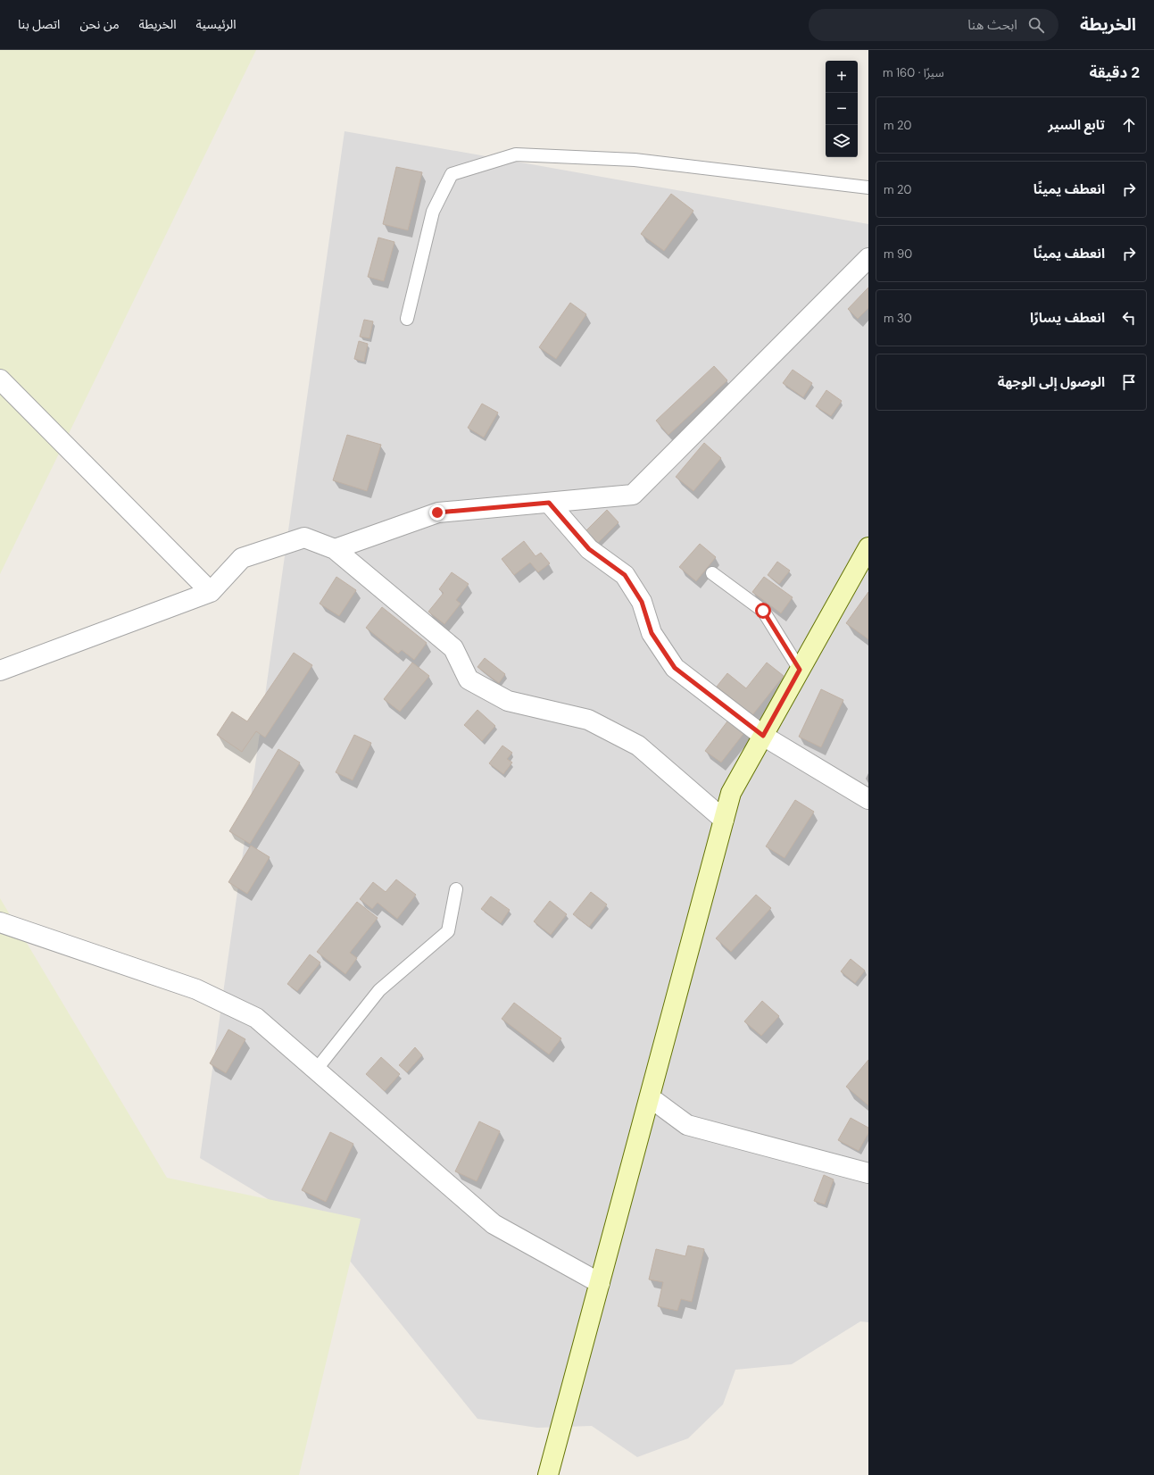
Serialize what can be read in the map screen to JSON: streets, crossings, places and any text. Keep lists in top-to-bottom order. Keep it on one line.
{"page":{"header":"الخريطة","search":"ابحث هنا","nav":["الرئيسية","الخريطة","من نحن","اتصل بنا"],"heading":["2 دقيقة","سيرًا · 160 m"],"map_buttons":["+","−"],"list":[["تابع السير","20 m"],["انعطف يمينًا","20 m"],["انعطف يمينًا","90 m"],["انعطف يسارًا","30 m"],"الوصول إلى الوجهة"]}}
